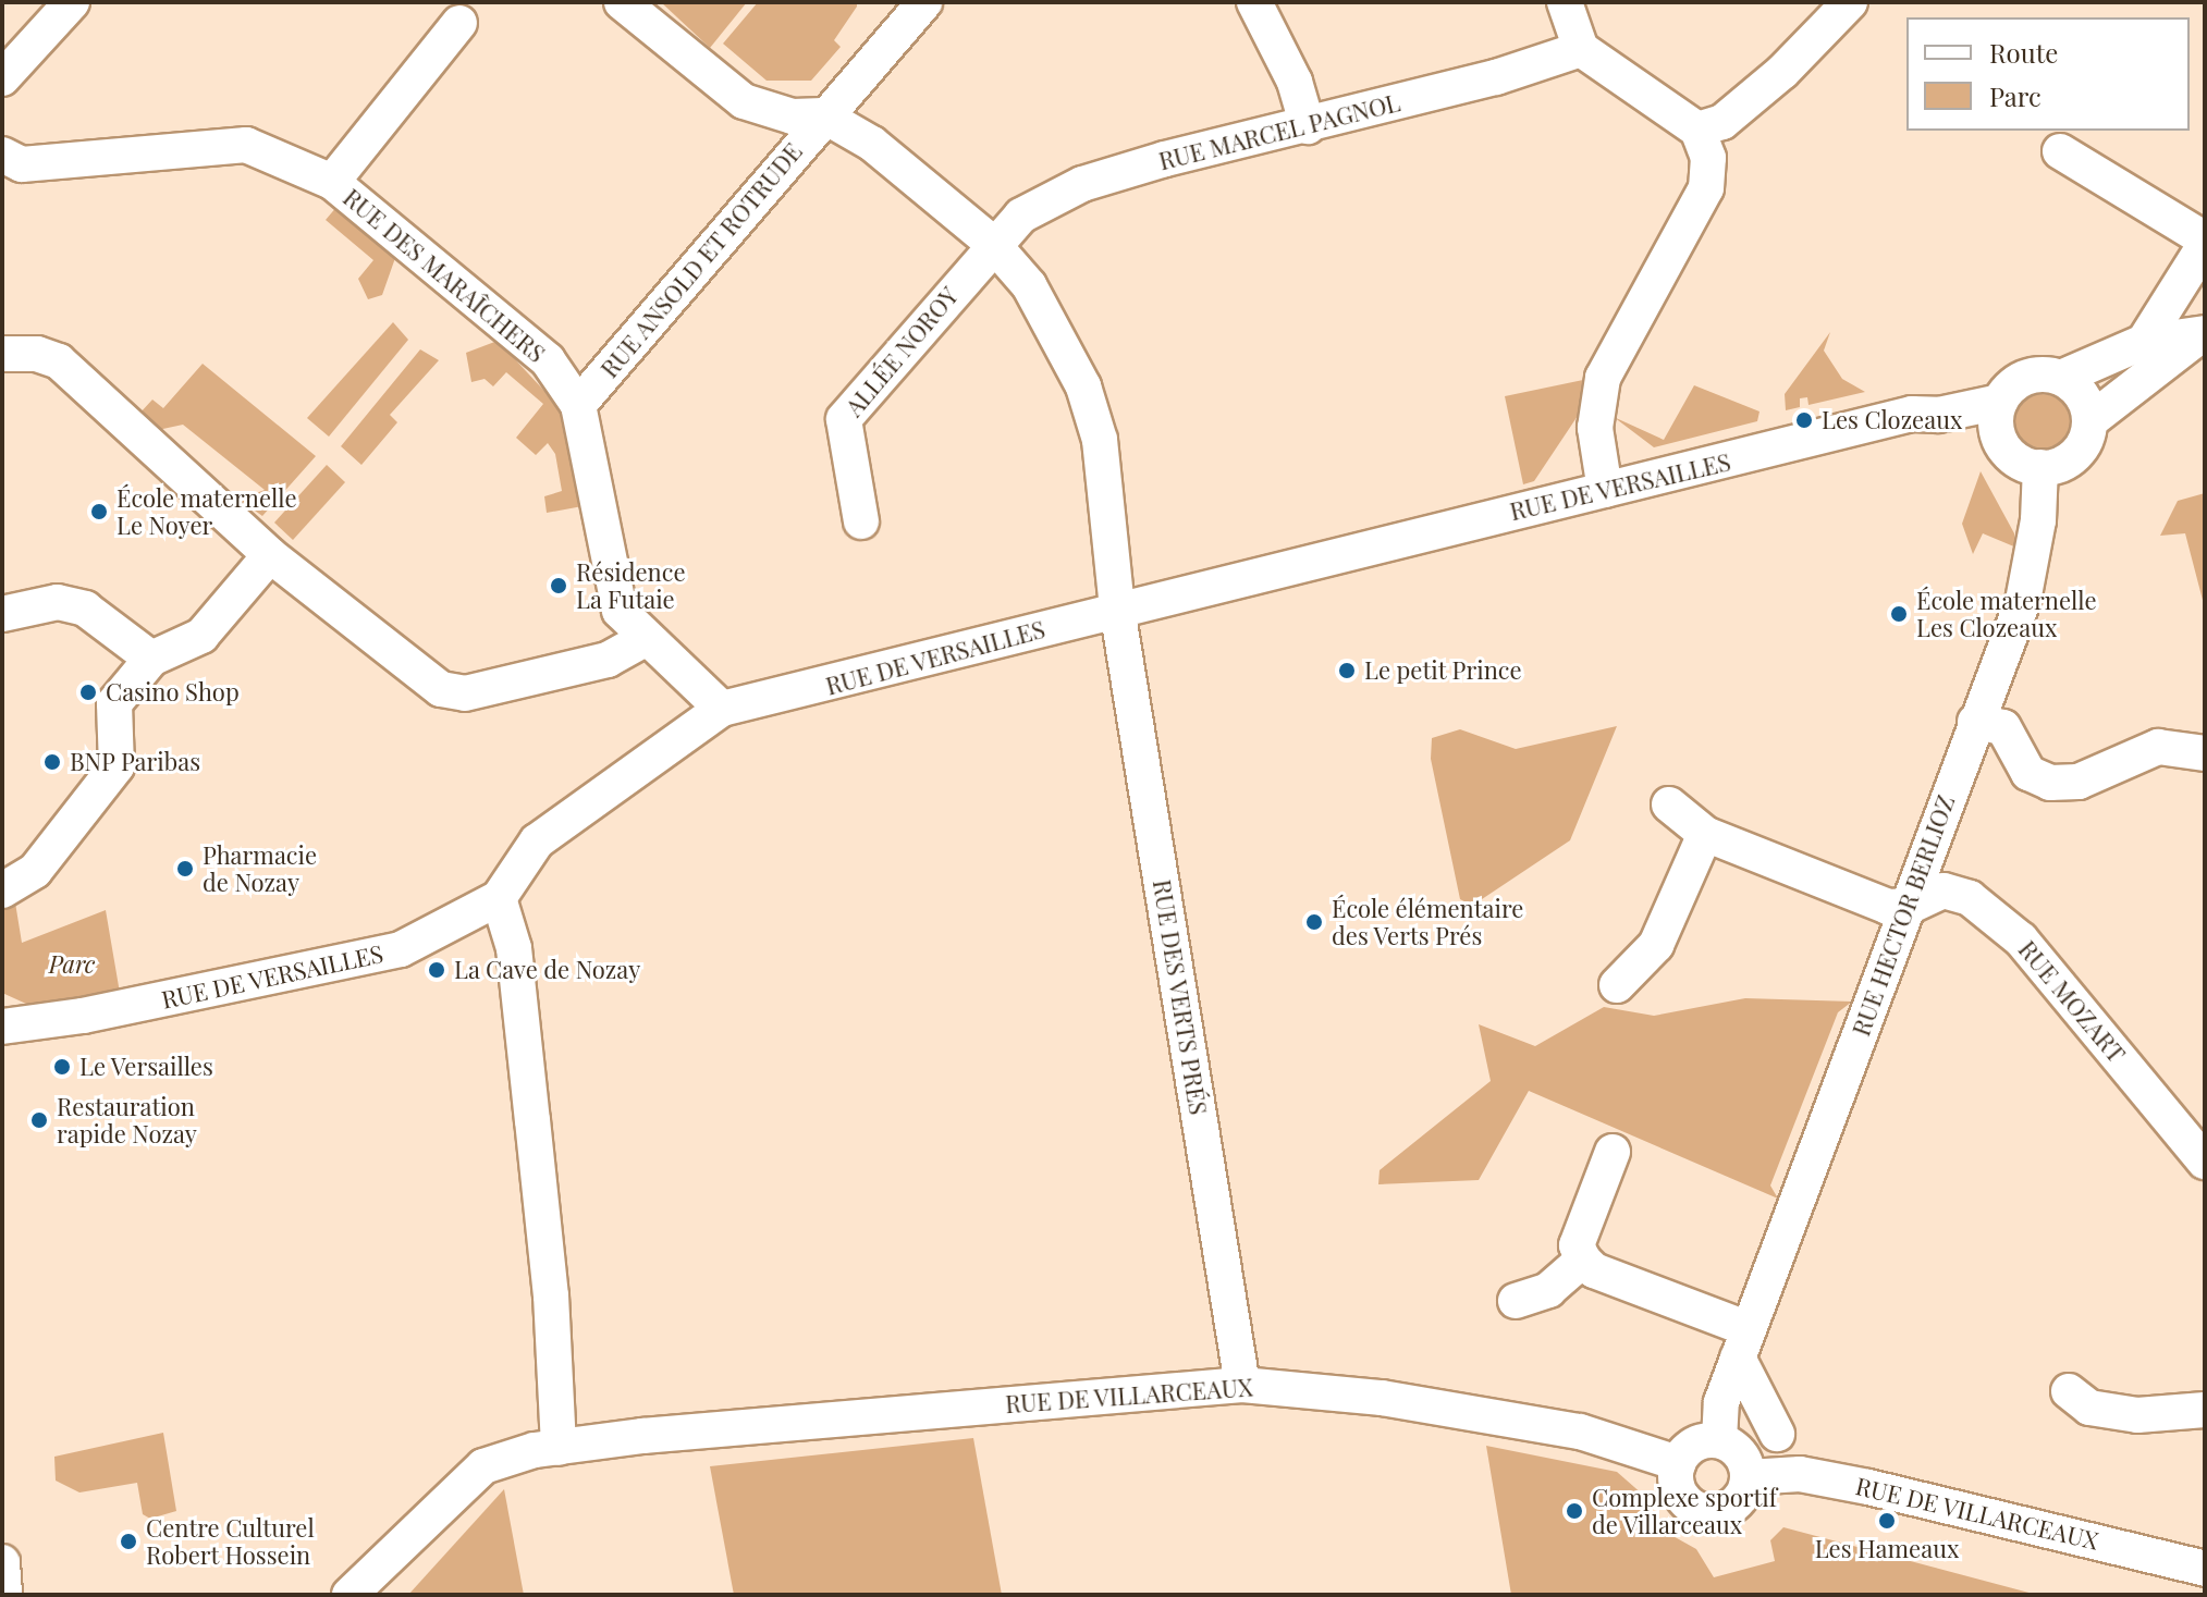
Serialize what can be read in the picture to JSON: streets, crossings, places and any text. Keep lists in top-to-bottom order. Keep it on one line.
{"streets":{"street":["RUE MARCEL PAGNOL","RUE ANSOLD ET ROTRUDE","RUE DES MARAÎCHERS","ALLÉE NOROY","RUE DE VERSAILLES","RUE HECTOR BERLIOZ","RUE DES VERTS PRÉS","RUE MOZART","RUE DE VILLARCEAUX"]},"crossings":[["RUE MARCEL PAGNOL","ALLÉE NOROY"],["RUE MARCEL PAGNOL","RUE DES VERTS PRÉS"],["RUE ANSOLD ET ROTRUDE","RUE DES MARAÎCHERS"],["RUE ANSOLD ET ROTRUDE","RUE DES VERTS PRÉS"],["RUE DES MARAÎCHERS","RUE DE VERSAILLES"],["ALLÉE NOROY","RUE DES VERTS PRÉS"],["RUE DE VERSAILLES","RUE HECTOR BERLIOZ"],["RUE DE VERSAILLES","RUE DES VERTS PRÉS"],["RUE HECTOR BERLIOZ","RUE MOZART"],["RUE HECTOR BERLIOZ","RUE DE VILLARCEAUX"],["RUE DES VERTS PRÉS","RUE DE VILLARCEAUX"]],"parks":["Parc"],"places":["Les Clozeaux","École maternelle Le Noyer","Résidence La Futaie","École maternelle Les Clozeaux","Le petit Prince","Casino Shop","BNP Paribas","Pharmacie de Nozay","École élémentaire des Verts Prés","La Cave de Nozay","Le Versailles","Restauration rapide Nozay","Complexe sportif de Villarceaux","Les Hameaux","Centre Culturel Robert Hossein"],"legend":["Route","Parc"]}
